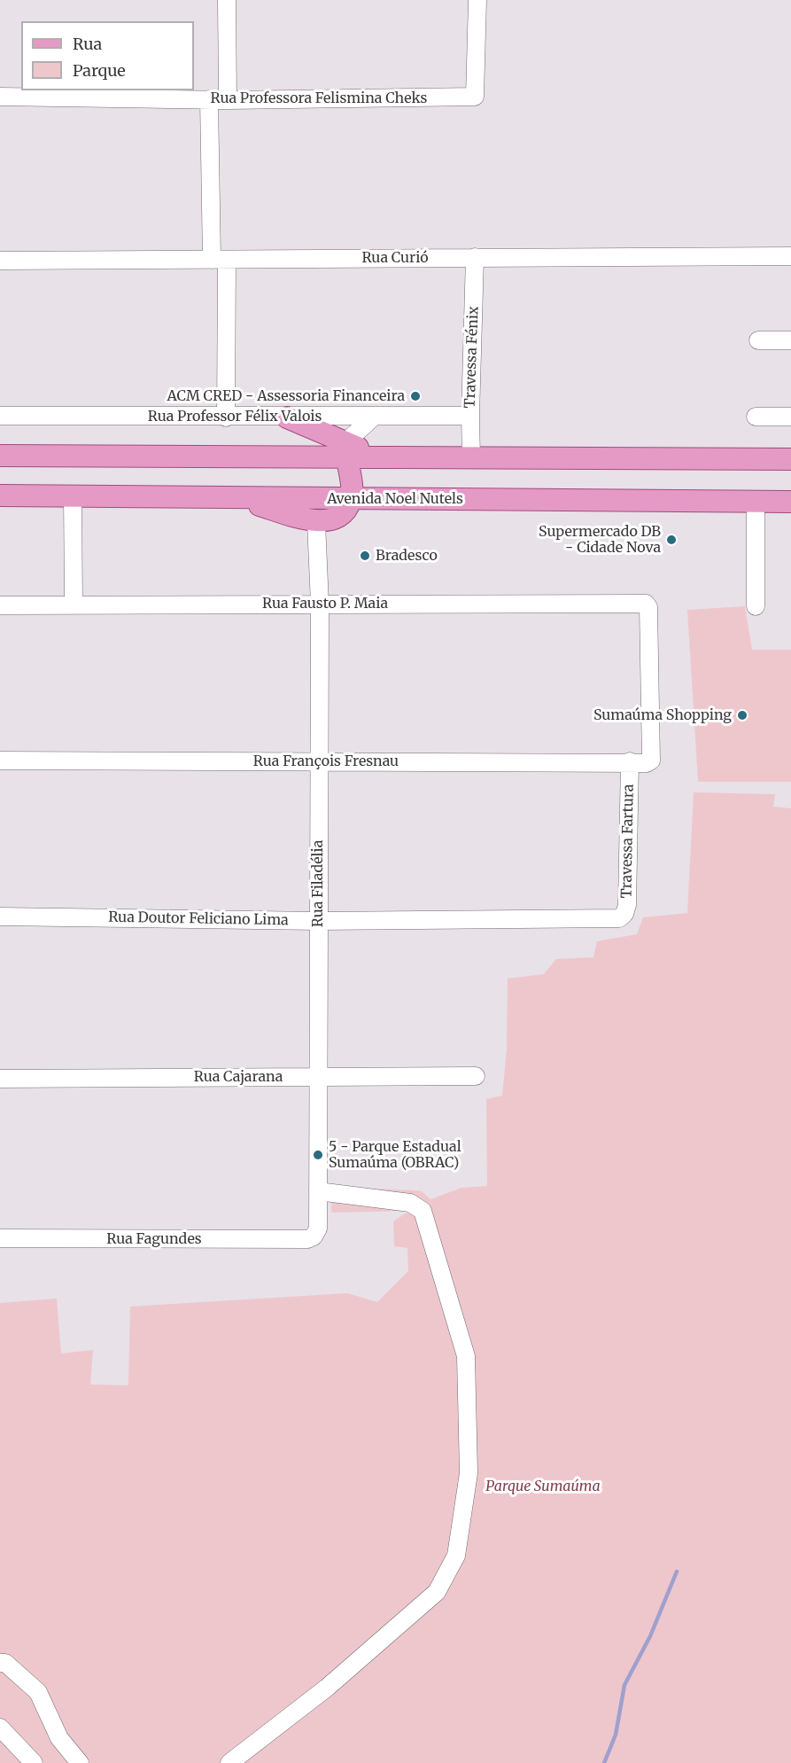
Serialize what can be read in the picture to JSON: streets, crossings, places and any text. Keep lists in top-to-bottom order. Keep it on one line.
{"streets":{"main road":["Avenida Noel Nutels"],"street":["Rua Professora Felismina Cheks","Rua Curió","Travessa Fénix","Rua Professor Félix Valois","Rua Fausto P. Maia","Rua François Fresnau","Travessa Fartura","Rua Filadélia","Rua Doutor Feliciano Lima","Rua Cajarana","Rua Fagundes"]},"crossings":[["Rua Curió","Travessa Fénix"],["Travessa Fénix","Rua Professor Félix Valois"],["Rua Fausto P. Maia","Rua François Fresnau"],["Rua Fausto P. Maia","Rua Filadélia"],["Rua François Fresnau","Travessa Fartura"],["Rua François Fresnau","Rua Filadélia"],["Travessa Fartura","Rua Doutor Feliciano Lima"],["Rua Filadélia","Rua Doutor Feliciano Lima"],["Rua Filadélia","Rua Cajarana"],["Rua Filadélia","Rua Fagundes"]],"parks":["Parque Sumaúma"],"places":["ACM CRED - Assessoria Financeira","Supermercado DB - Cidade Nova","Bradesco","Sumaúma Shopping","5 - Parque Estadual Sumaúma (OBRAC)"],"legend":["Rua","Parque"]}
